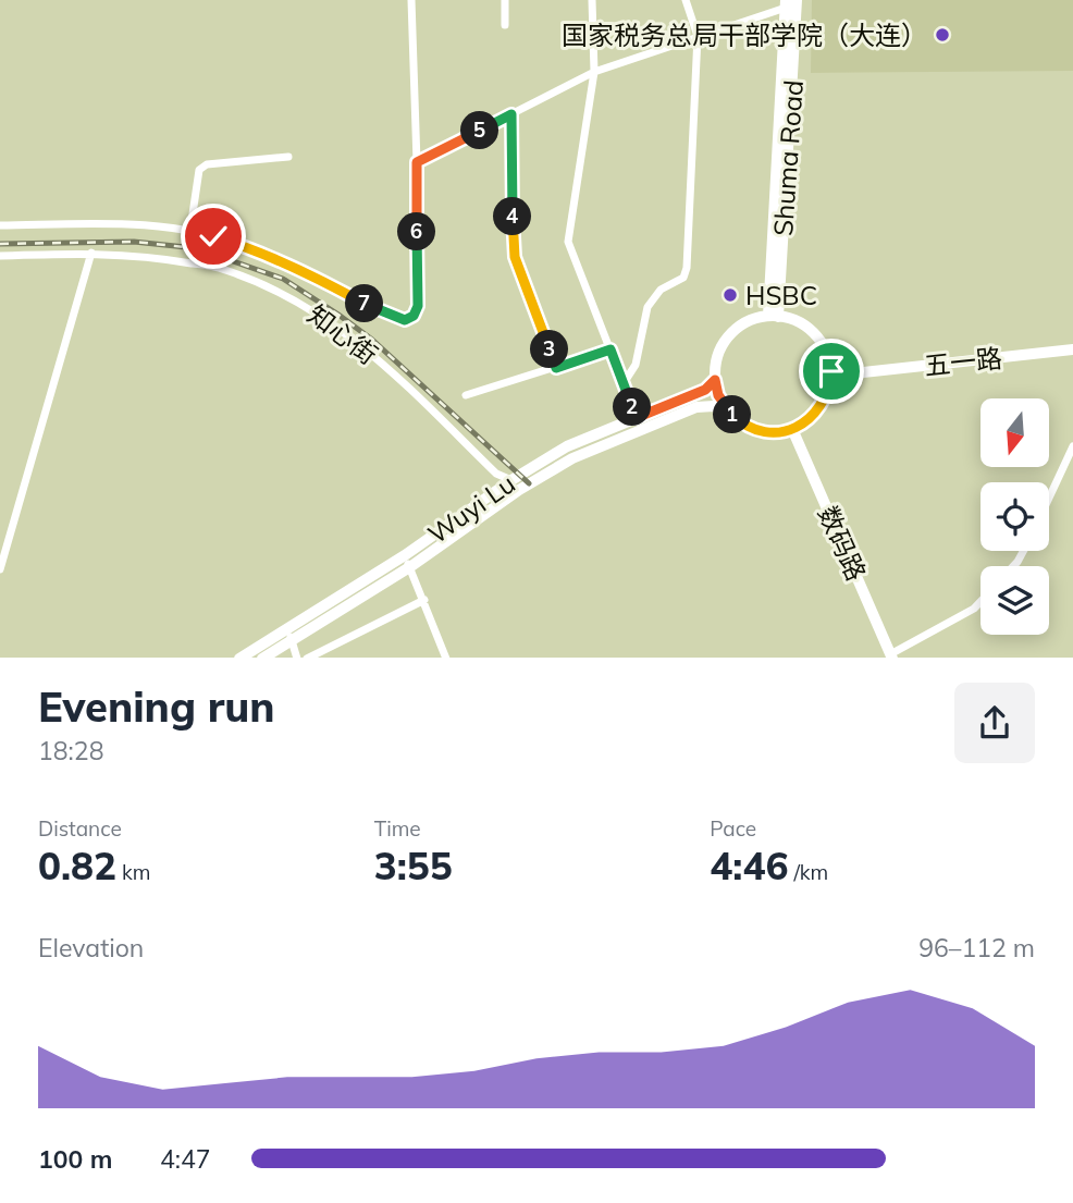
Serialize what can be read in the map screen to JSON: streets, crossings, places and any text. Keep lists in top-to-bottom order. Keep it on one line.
{"streets":{"main road":["Shuma Road","五一路","Wuyi Lu","数码路"],"street":["知心街"]},"crossings":[["Shuma Road","Wuyi Lu"],["Shuma Road","数码路"],["知心街","Wuyi Lu"],["Wuyi Lu","数码路"]],"places":["国家税务总局干部学院（大连）","HSBC"],"north":"bottom","page":{"pins":["5","4","6","7","3","2","1"],"heading":["Evening run","18:28"],"stats":[["Distance","0.82 km"],["Time","3:55"],["Pace","4:46 /km"]],"chart":["Elevation","96–112 m"],"list":[{"name":"100 m","note":"4:47"}]}}
